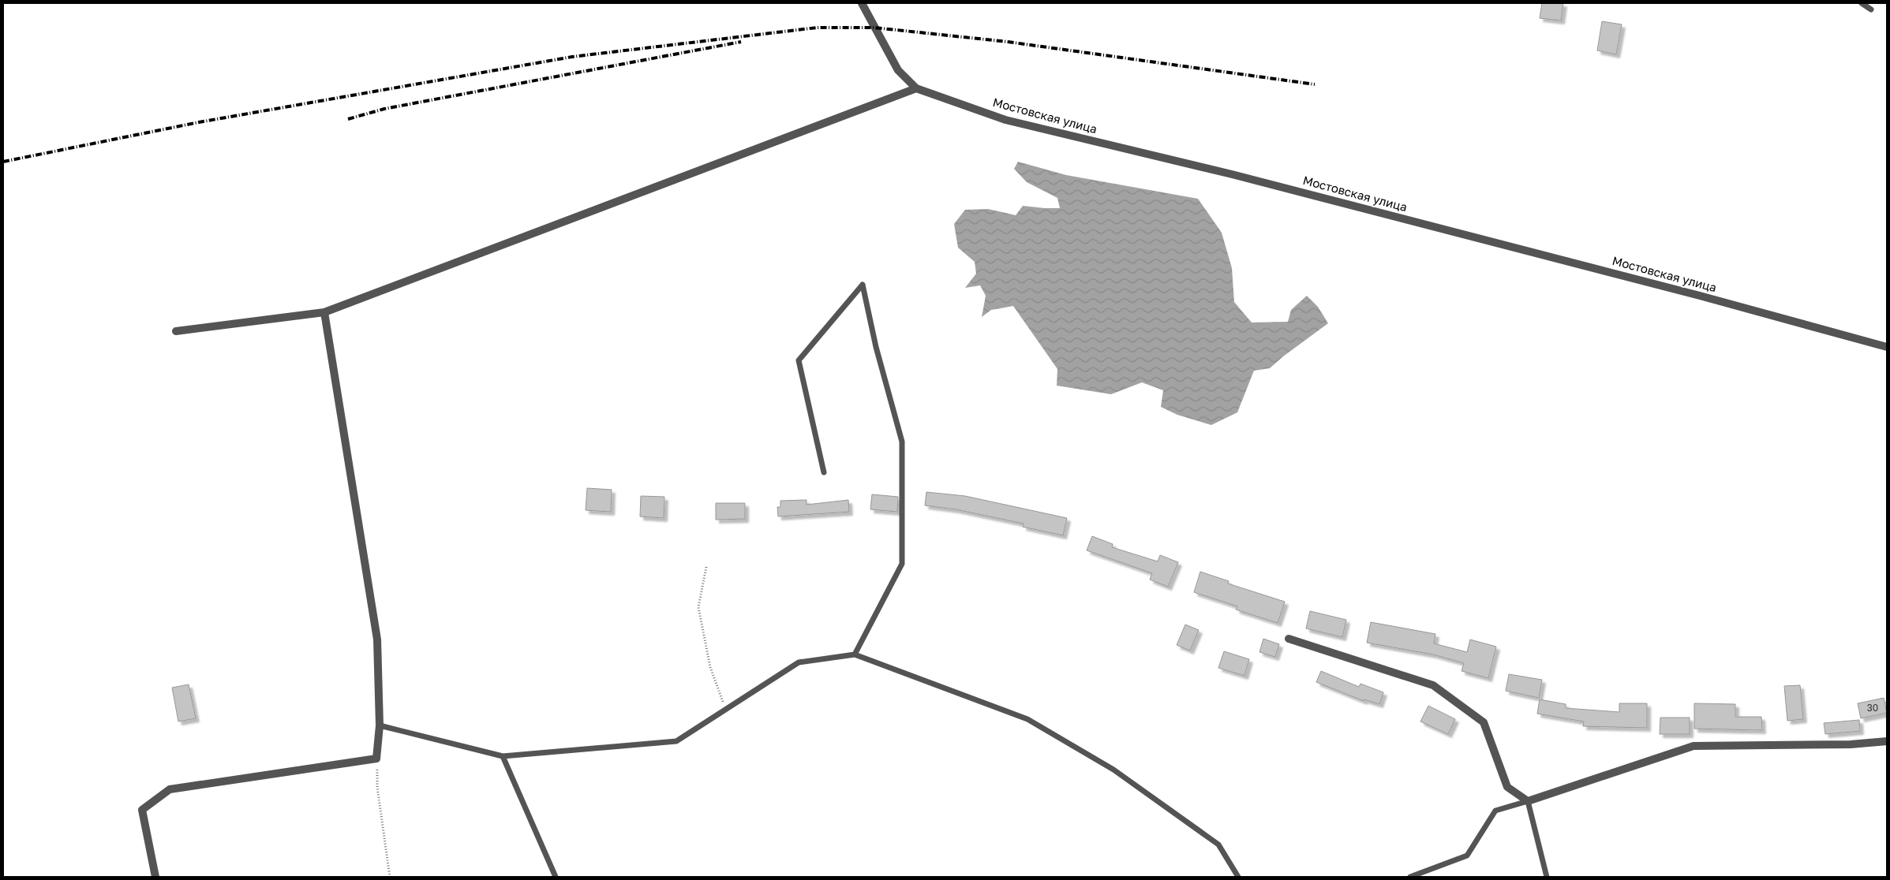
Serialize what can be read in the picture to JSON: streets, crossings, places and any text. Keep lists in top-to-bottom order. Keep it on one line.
{"streets":{"street":["Мостовская улица"]},"house_numbers":["30"]}
